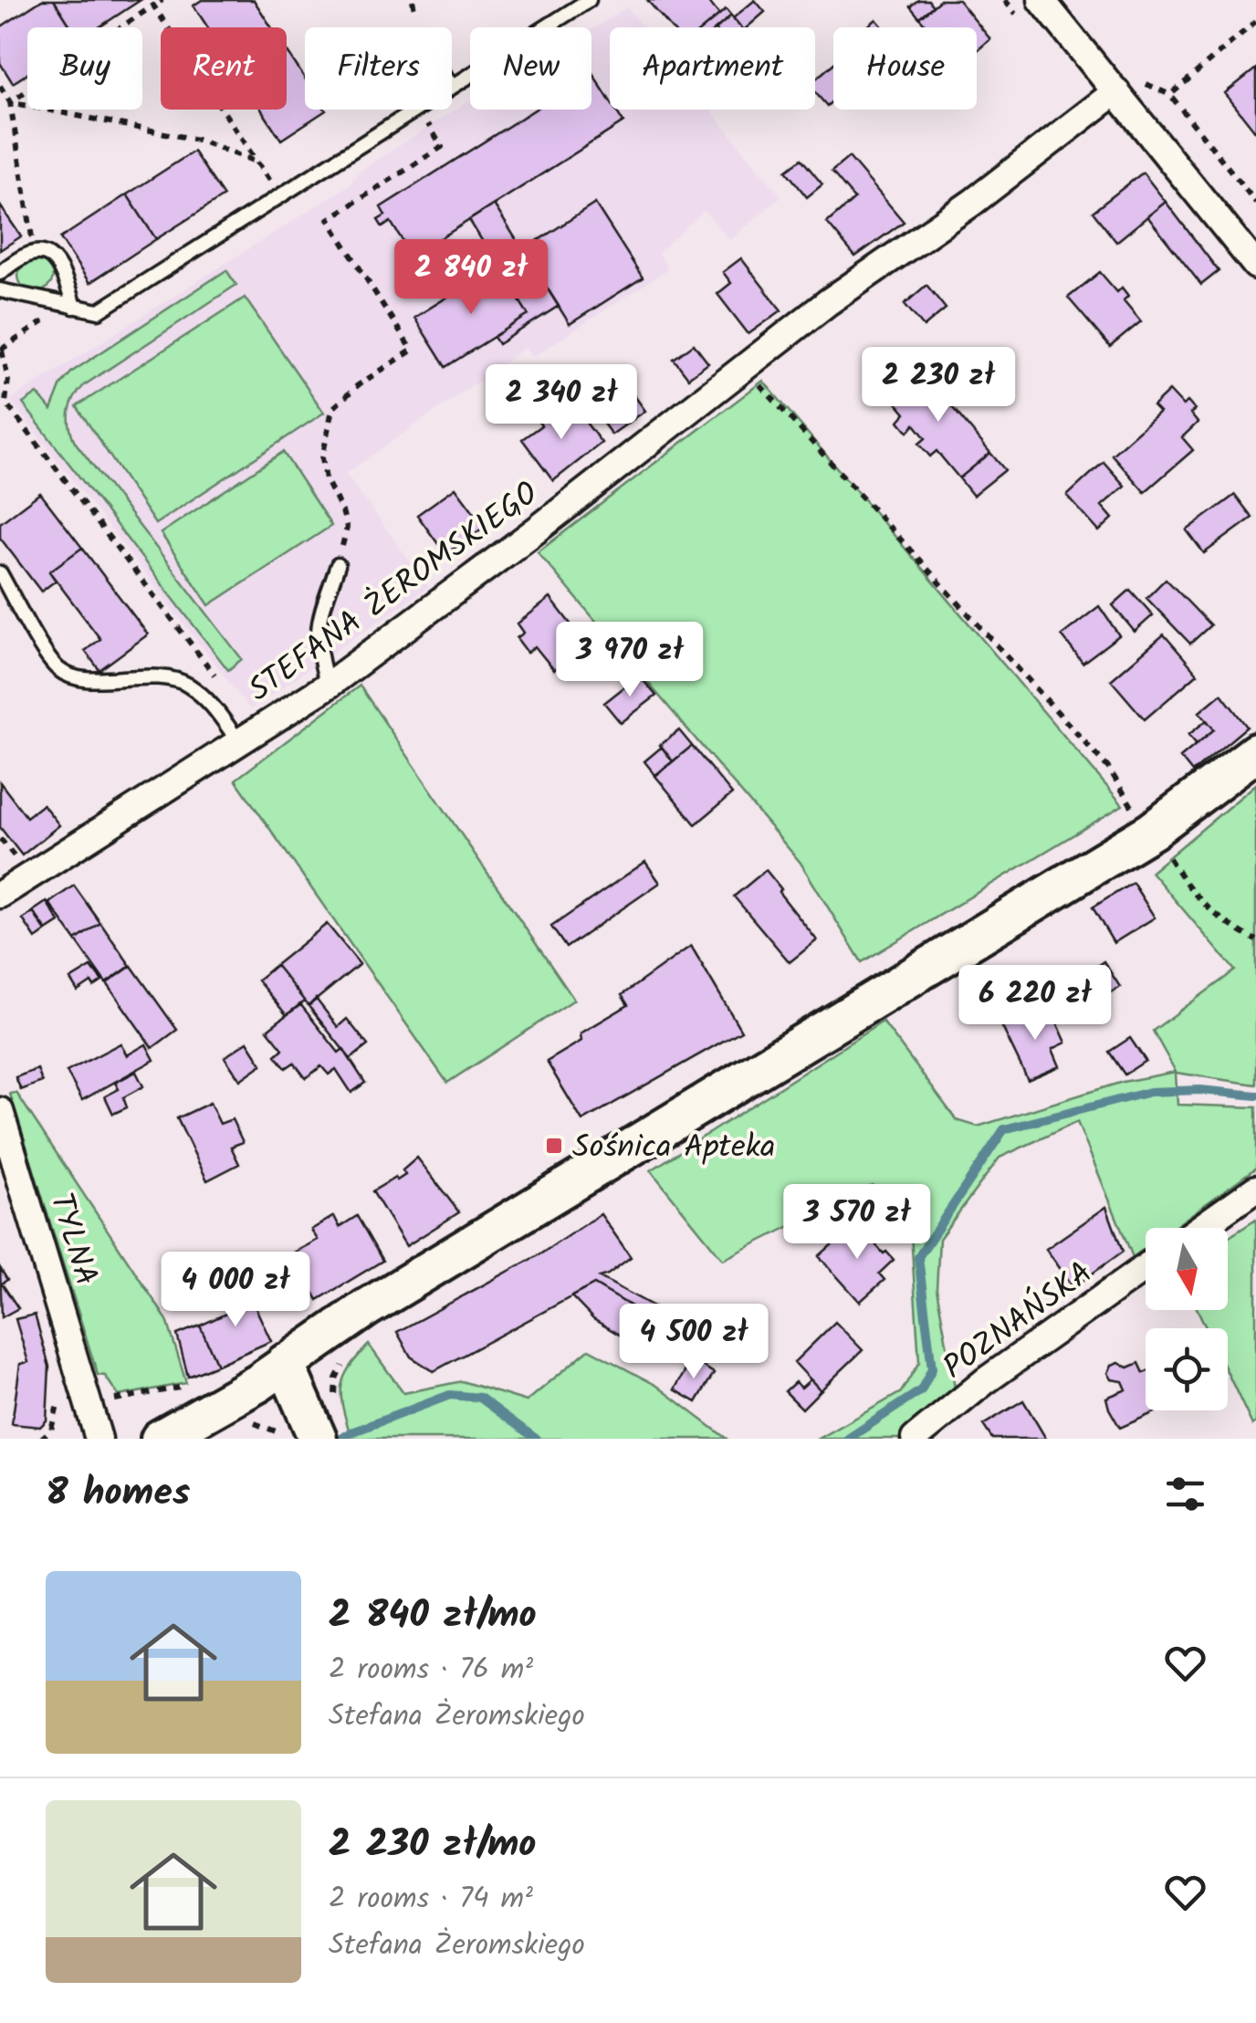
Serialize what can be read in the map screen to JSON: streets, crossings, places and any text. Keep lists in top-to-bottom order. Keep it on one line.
{"streets":{"street":["STEFANA ŻEROMSKIEGO","TYLNA","POZNAŃSKA"]},"places":{"transit":["Sośnica Apteka"]},"north":"bottom","page":{"chip":["Buy","Rent","Filters","New","Apartment","House"],"price":["2 840 zł","2 230 zł","2 340 zł","3 970 zł","6 220 zł","3 570 zł","4 000 zł","4 500 zł"],"heading":"8 homes","list":[{"name":"2 840 zł/mo","note":"2 rooms · 76 m² · Stefana Żeromskiego"},{"name":"2 230 zł/mo","note":"2 rooms · 74 m² · Stefana Żeromskiego"}]}}
